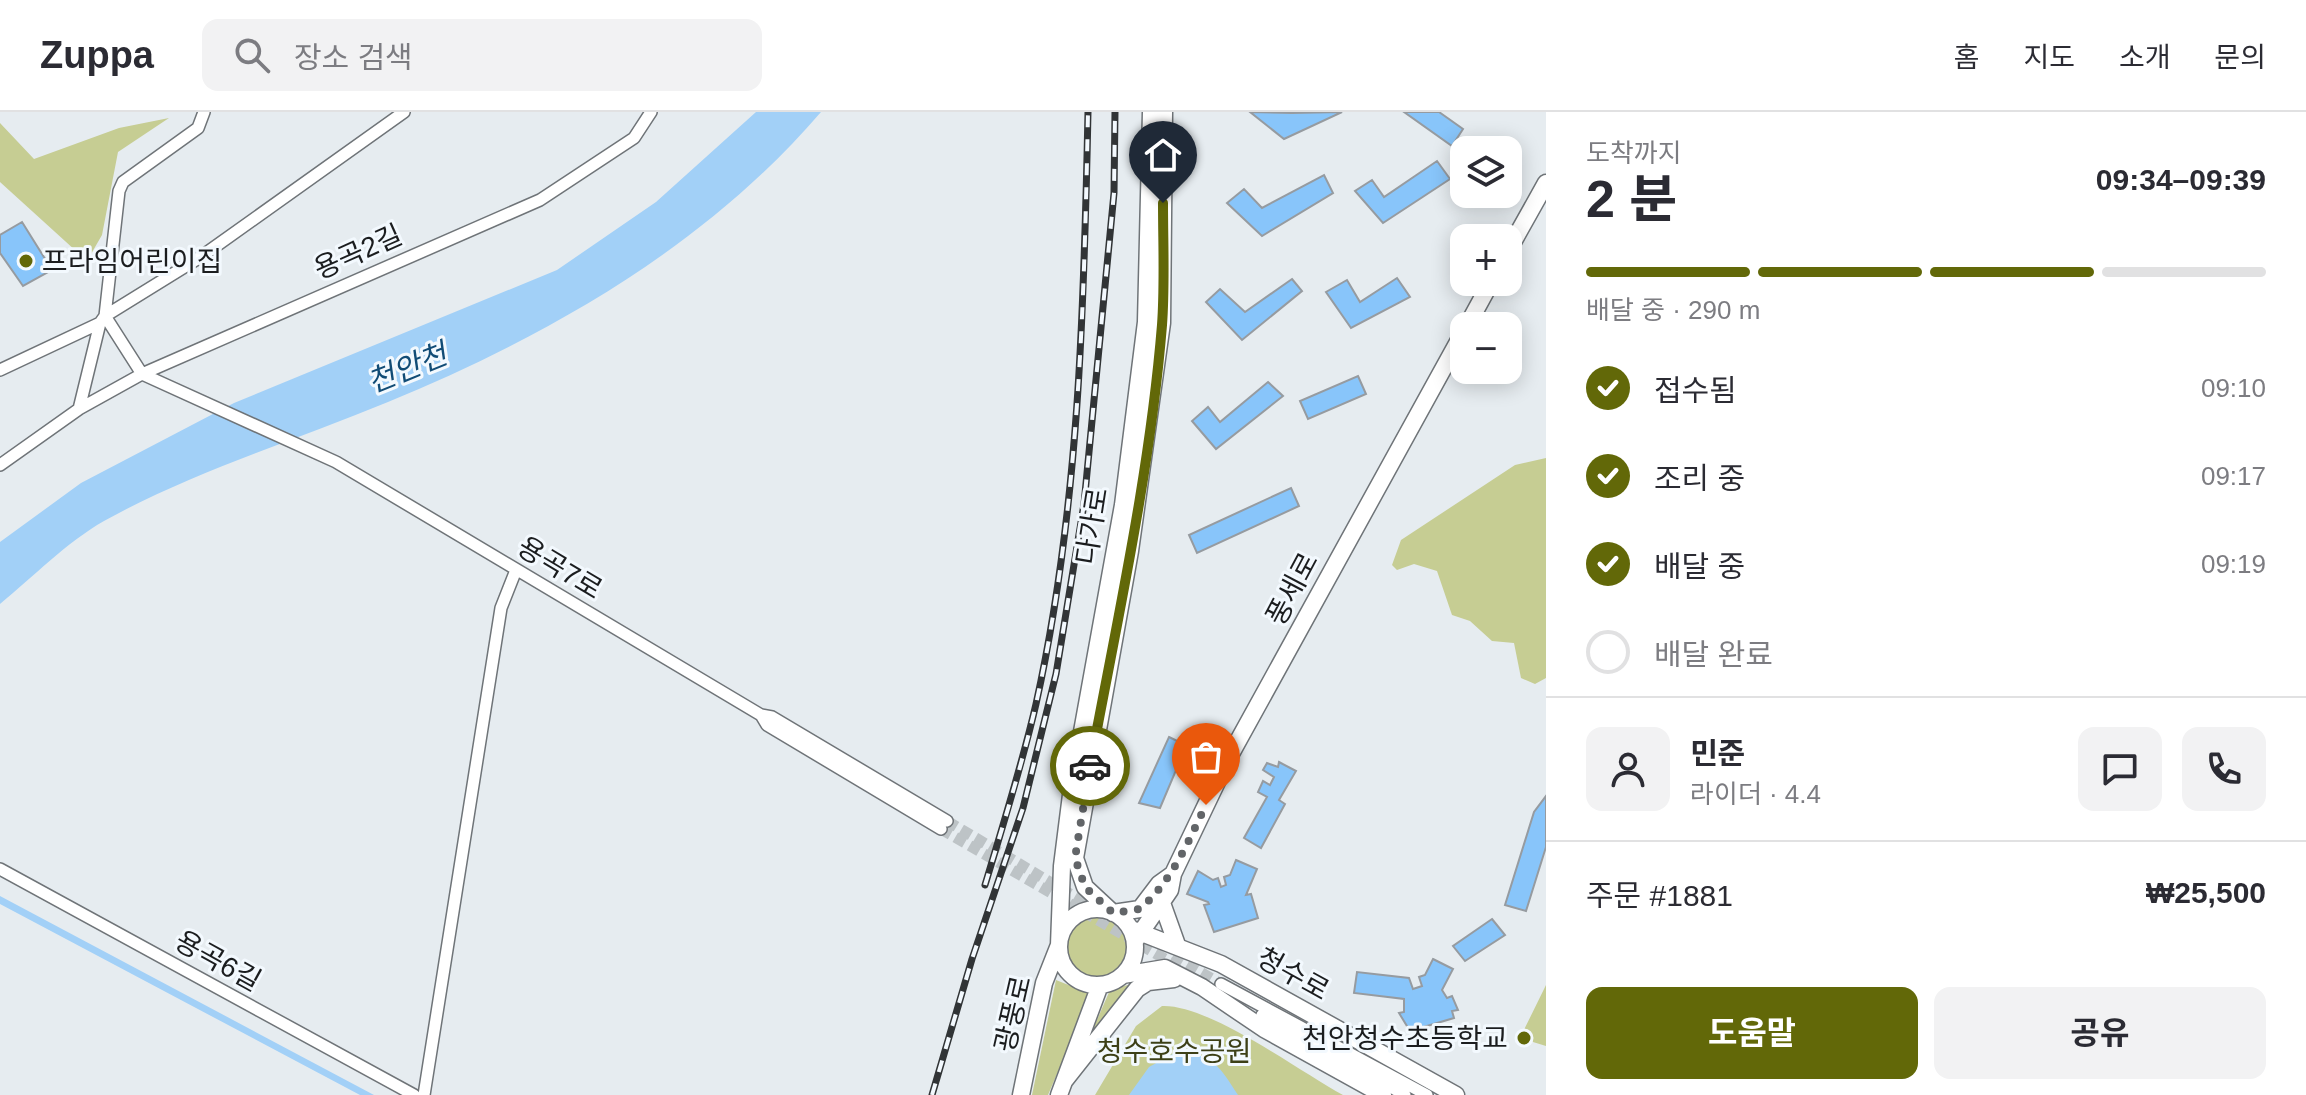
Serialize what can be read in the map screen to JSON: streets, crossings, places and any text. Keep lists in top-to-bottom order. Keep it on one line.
{"streets":{"street":["용곡2길","다가로","용곡7로","풍세로","용곡6길","청수로","광풍로"]},"crossings":[["용곡2길","용곡7로"],["다가로","풍세로"],["다가로","청수로"],["다가로","광풍로"],["풍세로","청수로"],["풍세로","광풍로"],["청수로","광풍로"]],"water":["천안천"],"parks":["청수호수공원"],"places":["프라임어린이집","천안청수초등학교"],"page":{"header":"Zuppa","search":"장소 검색","nav":["홈","지도","소개","문의"],"heading":["2 분","도착까지","09:34–09:39"],"panel":["민준","라이더 · 4.4","주문 #1881","₩25,500"],"map_buttons":["+","−"],"bar":"배달 중 · 290 m","list":[["접수됨","09:10"],["조리 중","09:17"],["배달 중","09:19"],"배달 완료"],"buttons":["도움말","공유"]}}
